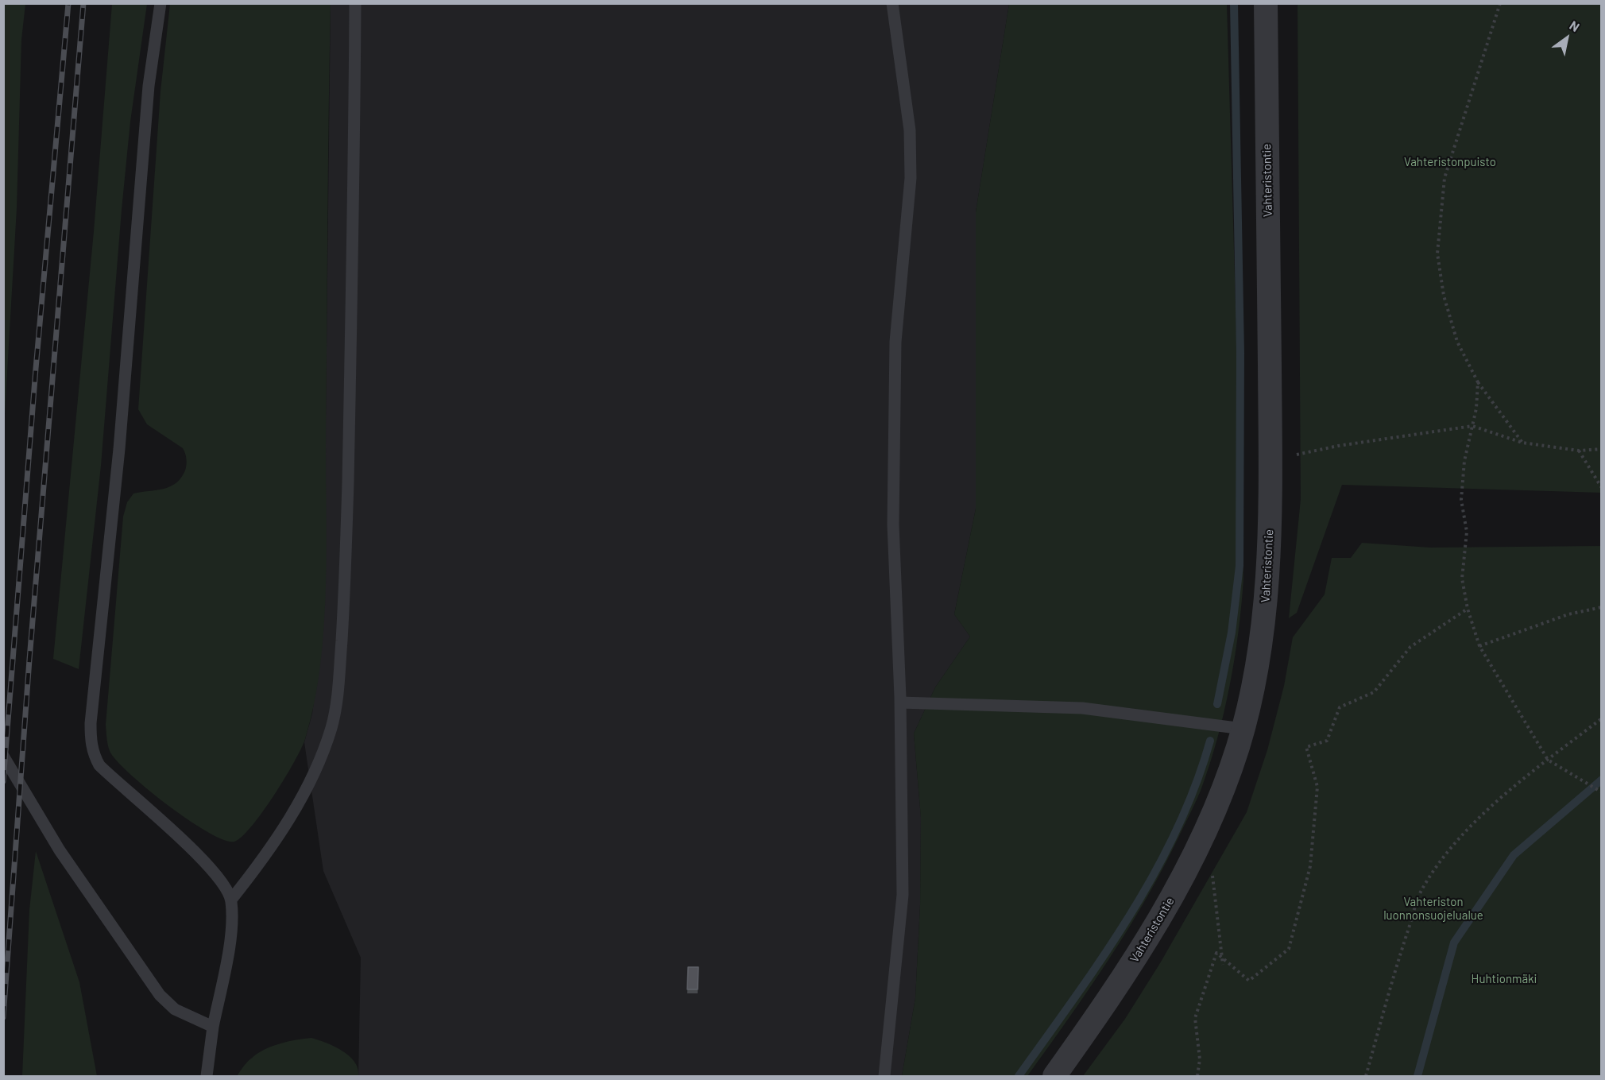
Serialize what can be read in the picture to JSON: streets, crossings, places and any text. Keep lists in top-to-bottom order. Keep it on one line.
{"streets":{"street":["Vahteristontie"]},"parks":["Vahteristonpuisto","Vahteriston luonnonsuojelualue","Huhtionmäki"],"north":"top right"}
